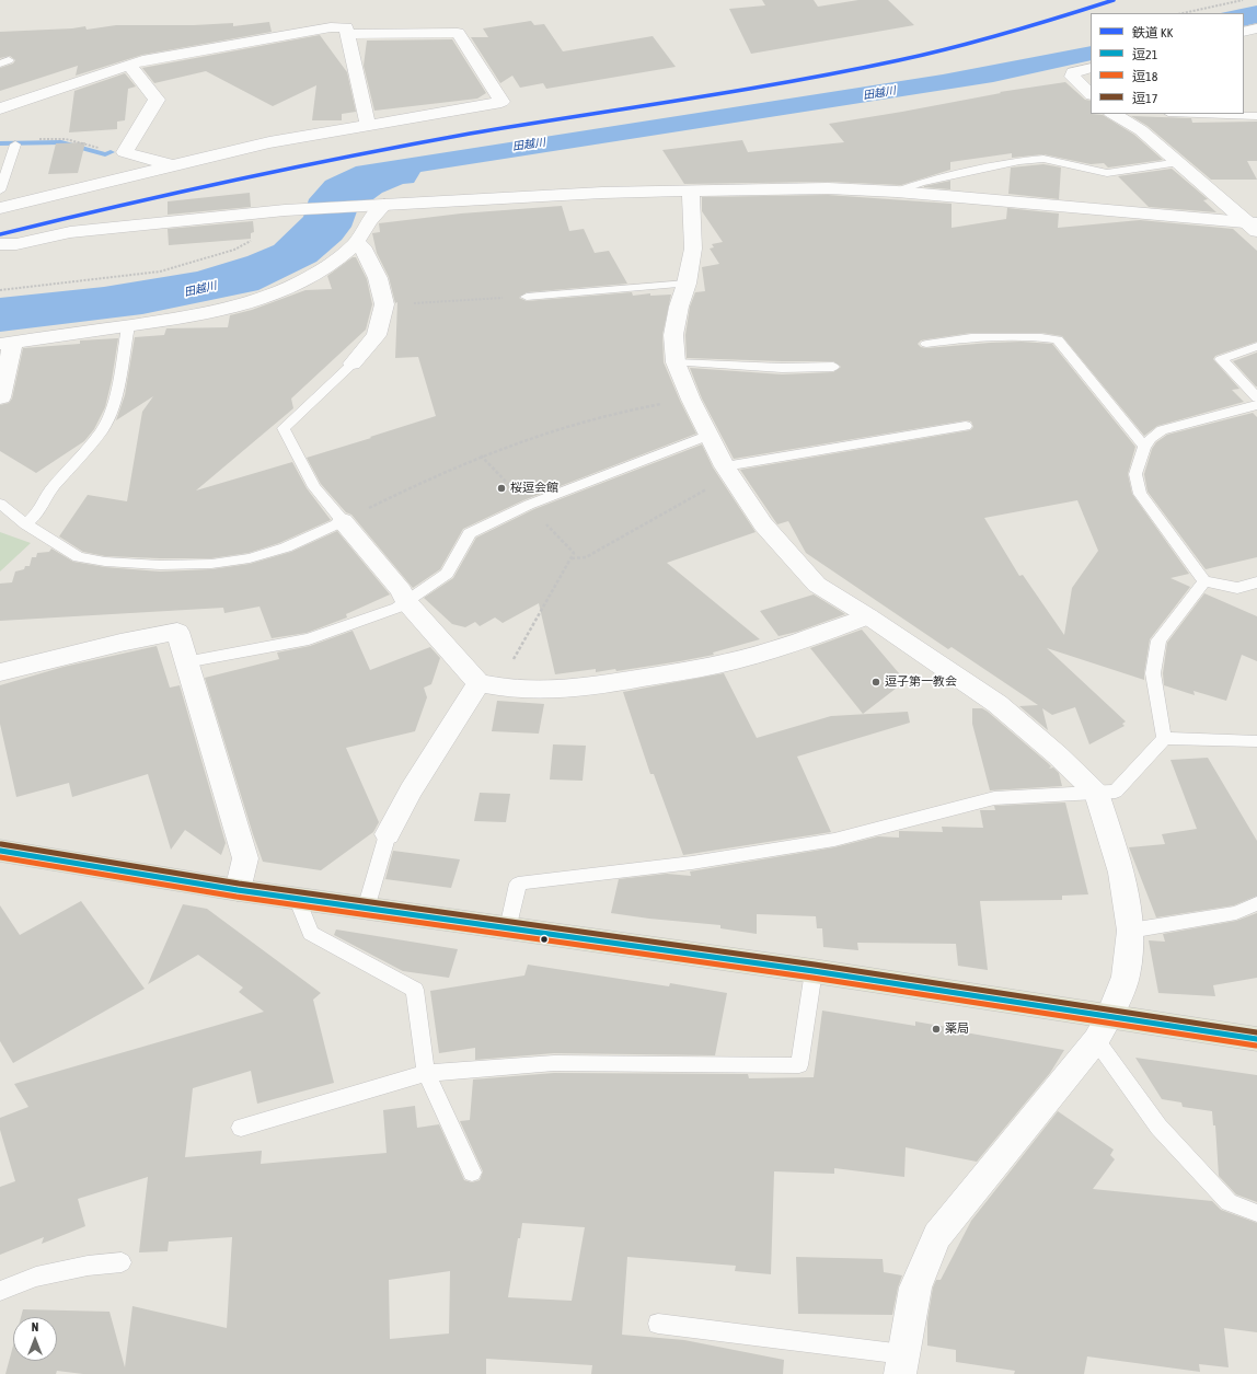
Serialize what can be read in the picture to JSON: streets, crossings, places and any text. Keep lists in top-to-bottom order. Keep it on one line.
{"water":["田越川"],"places":["桜逗会館","逗子第一教会","薬局"],"lines":["rail line KK","transit line 逗17","transit line 逗21","transit line 逗18"],"legend":["鉄道 KK","逗21","逗18","逗17"],"north":"top"}
